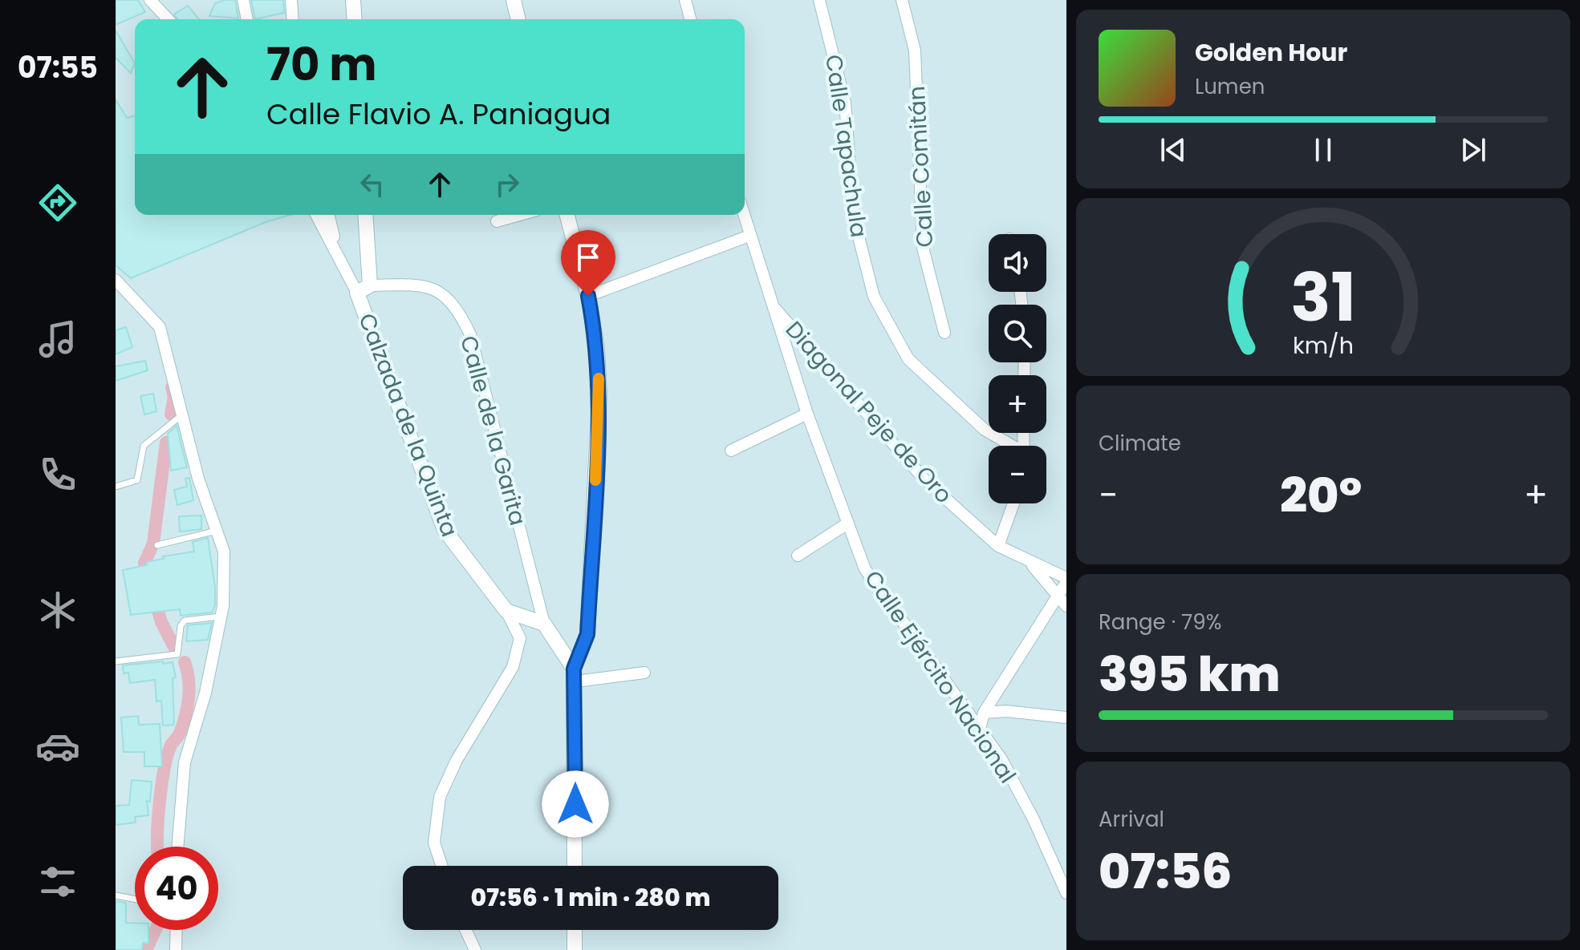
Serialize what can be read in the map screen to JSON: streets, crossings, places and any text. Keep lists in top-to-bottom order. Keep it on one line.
{"streets":{"street":["Calle Tapachula","Calle Comitán","Diagonal Peje de Oro","Calzada de la Quinta","Calle de la Garita","Calle Ejército Nacional"]},"crossings":[["Diagonal Peje de Oro","Calle Ejército Nacional"],["Calzada de la Quinta","Calle de la Garita"]],"page":{"tabs":"07:55","turn":["70 m","Calle Flavio A. Paniagua"],"song":["Golden Hour","Lumen"],"map_buttons":["+","−"],"tile":["Climate",["Range · 79%","395 km"],["Arrival","07:56"]],"heat":["−","20°","+"],"limit":"40","trip":"07:56 · 1 min · 280 m","gauge":["31","km/h"]}}
